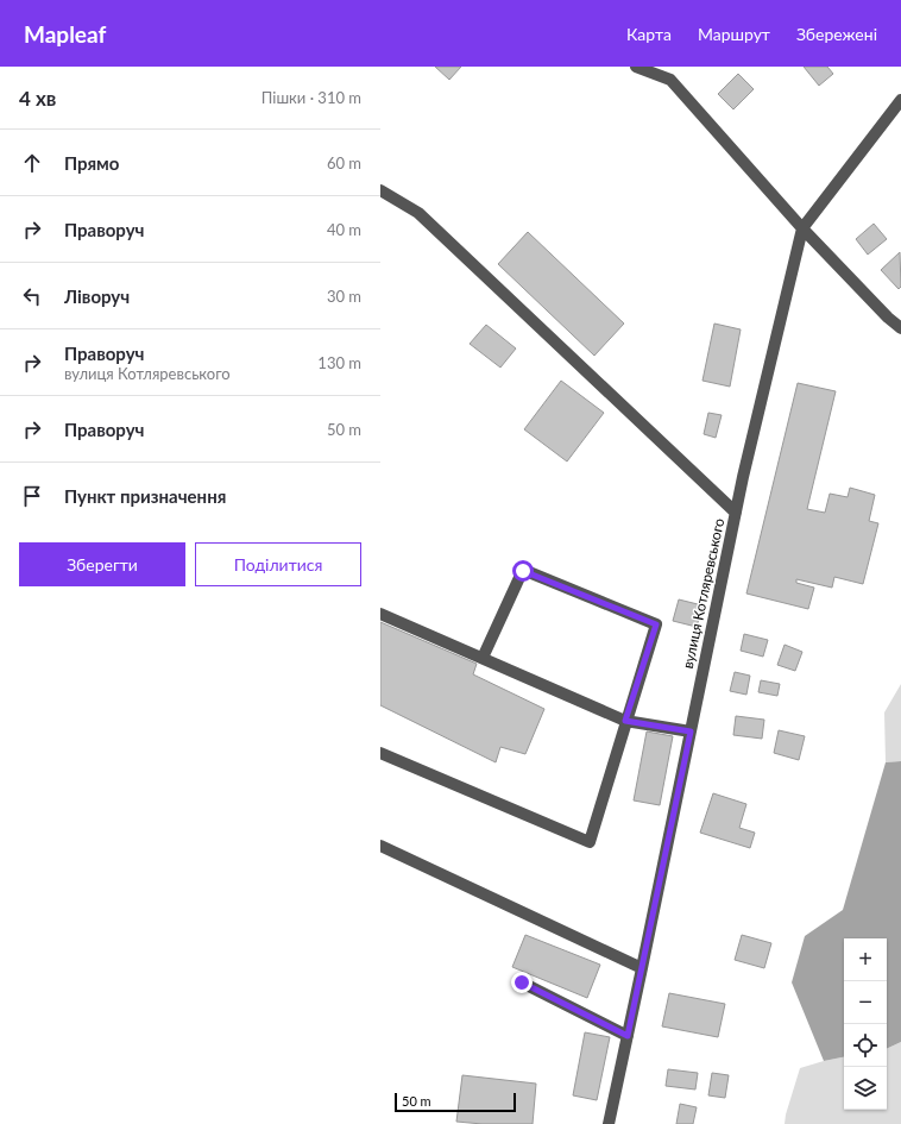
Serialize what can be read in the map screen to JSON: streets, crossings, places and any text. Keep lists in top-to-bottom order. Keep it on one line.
{"streets":{"street":["вулиця Котляревського"]},"scale_bar":"50 m","page":{"header":"Mapleaf","nav":["Карта","Маршрут","Збережені"],"heading":["4 хв","Пішки · 310 m"],"list":[["Прямо","60 m"],["Праворуч","40 m"],["Ліворуч","30 m"],["Праворуч","вулиця Котляревського","130 m"],["Праворуч","50 m"],"Пункт призначення"],"buttons":["Зберегти","Поділитися"],"map_buttons":["+","−"],"scale":"50 m"}}
